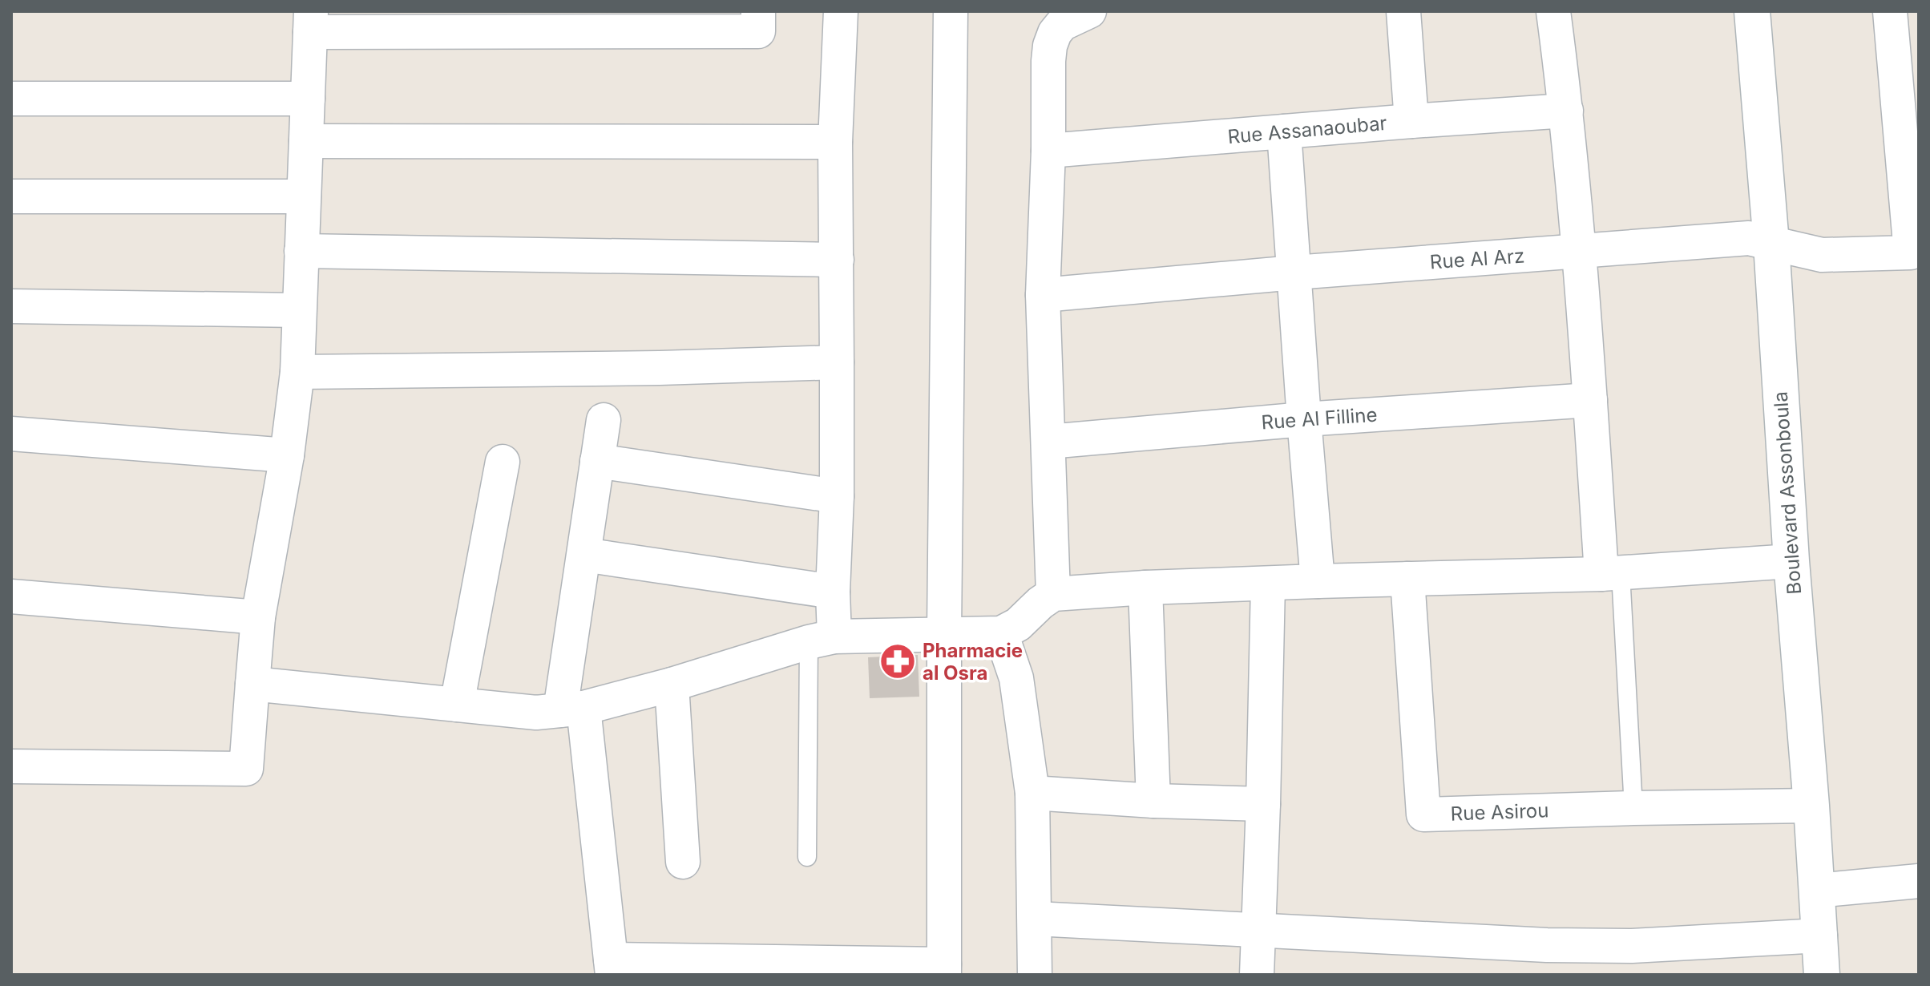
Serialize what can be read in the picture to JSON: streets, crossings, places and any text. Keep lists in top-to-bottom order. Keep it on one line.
{"streets":{"street":["Rue Assanaoubar","Rue Al Arz","Rue Al Filline","Boulevard Assonboula","Rue Asirou"]},"crossings":[["Rue Al Arz","Boulevard Assonboula"],["Boulevard Assonboula","Rue Asirou"]],"places":{"pharmacy":["Pharmacie al Osra"]}}
